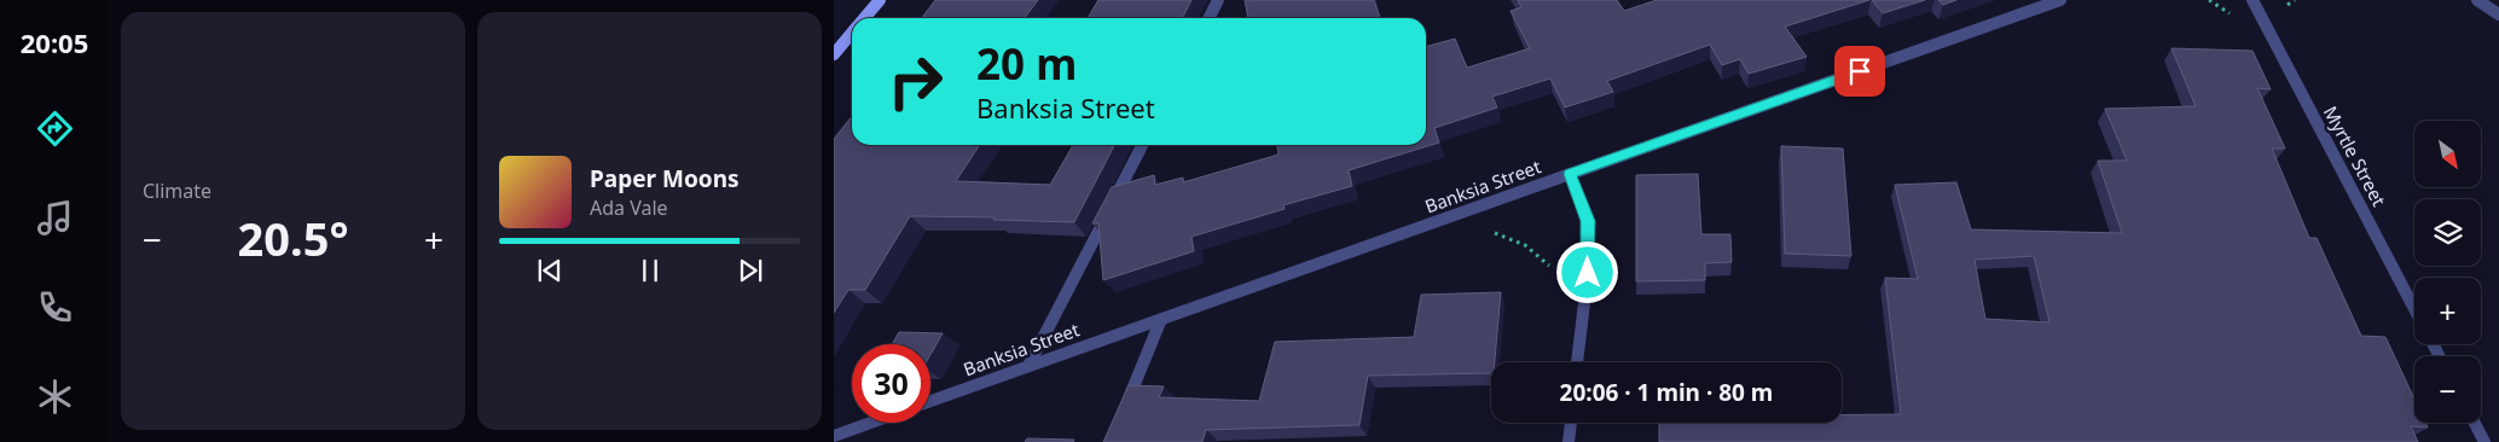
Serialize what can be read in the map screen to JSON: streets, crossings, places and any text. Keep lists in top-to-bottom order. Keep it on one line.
{"streets":{"street":["Myrtle Street","Banksia Street"]},"north":"bottom right","page":{"tabs":"20:05","tile":"Climate","turn":["20 m","Banksia Street"],"map_buttons":["+","−"],"song":["Paper Moons","Ada Vale"],"heat":["−","20.5°","+"],"limit":"30","trip":"20:06 · 1 min · 80 m"}}
